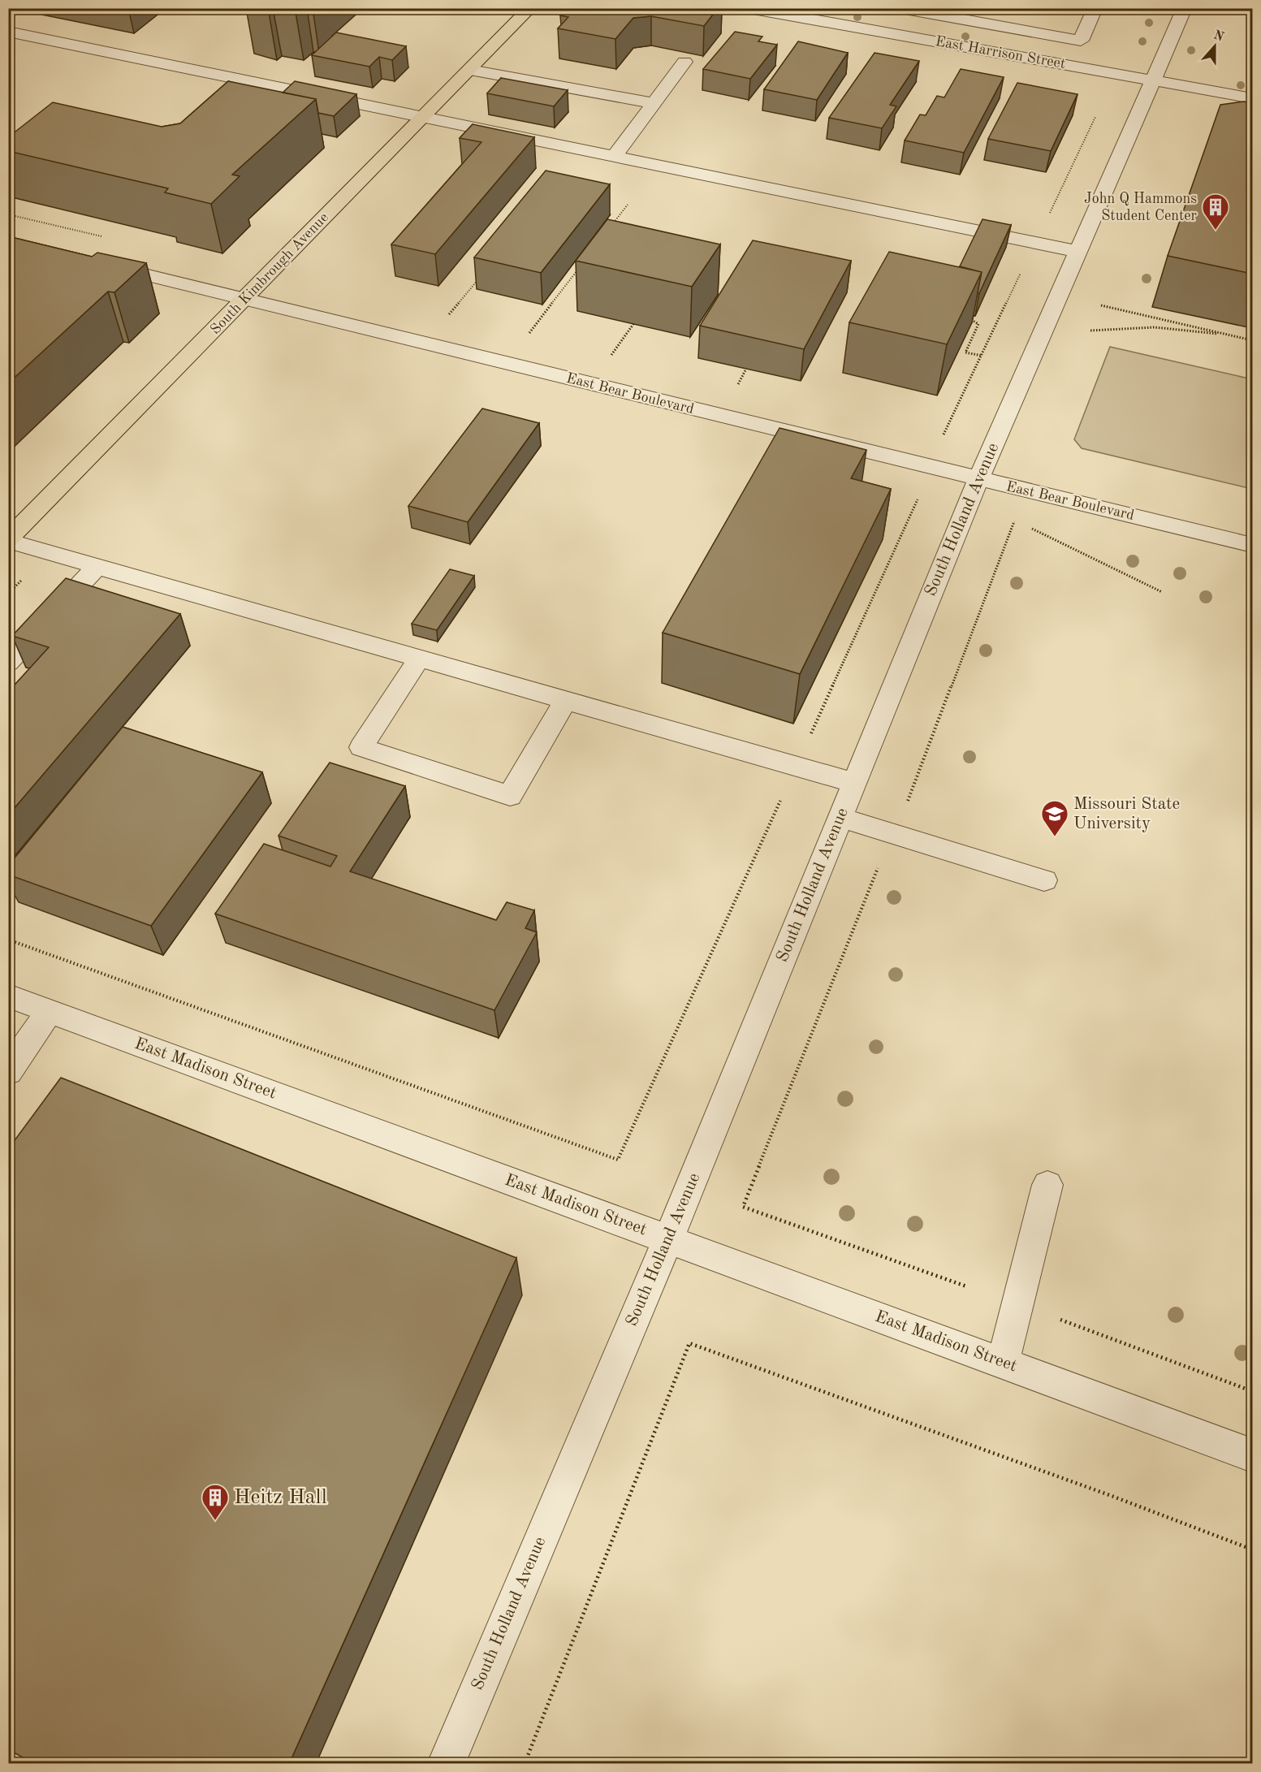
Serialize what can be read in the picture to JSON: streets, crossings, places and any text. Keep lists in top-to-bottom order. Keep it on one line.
{"streets":{"main road":["South Kimbrough Avenue"],"street":["East Harrison Street","East Bear Boulevard","South Holland Avenue","East Madison Street"]},"crossings":[["East Harrison Street","South Holland Avenue"],["South Kimbrough Avenue","East Bear Boulevard"],["East Bear Boulevard","South Holland Avenue"],["South Holland Avenue","East Madison Street"]],"places":{"building":["John Q Hammons Student Center","Heitz Hall"],"school or university":["Missouri State University"]},"north":"top"}
